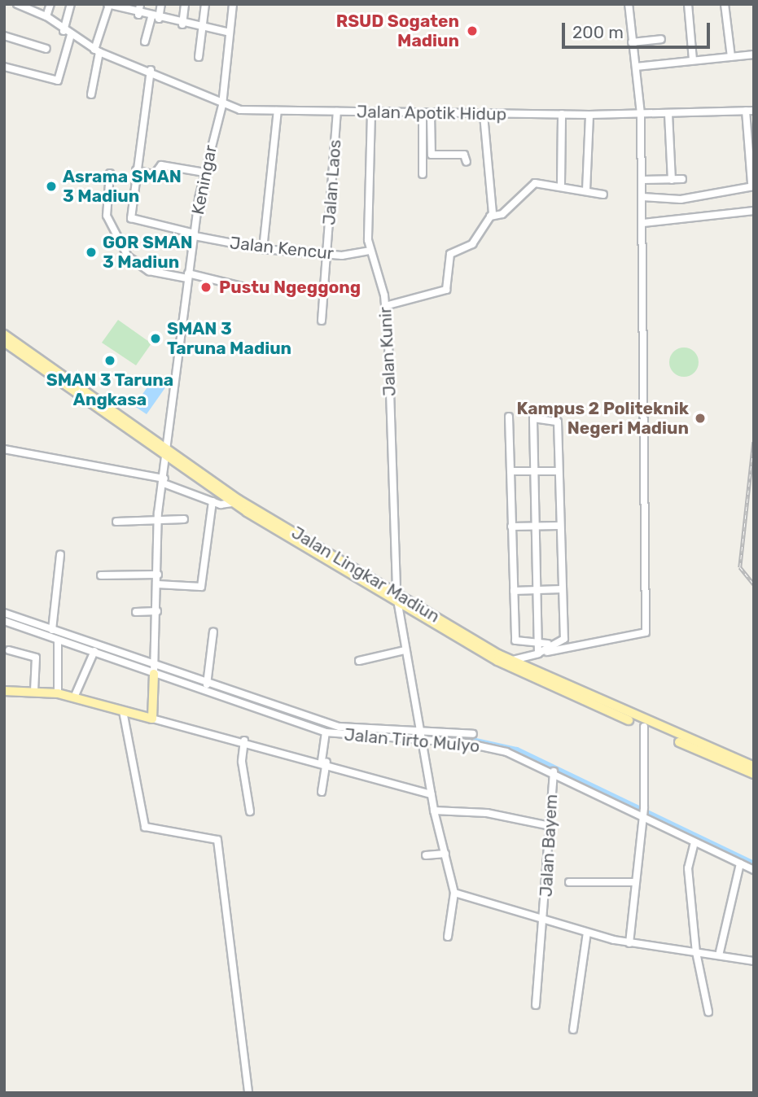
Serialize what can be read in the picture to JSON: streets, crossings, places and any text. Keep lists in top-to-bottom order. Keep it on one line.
{"streets":{"main road":["Jalan Lingkar Madiun"],"street":["Jalan Apotik Hidup","Keningar","Jalan Laos","Jalan Kencur","Jalan Kunir","Jalan Tirto Mulyo","Jalan Bayem"]},"crossings":[["Jalan Apotik Hidup","Keningar"],["Jalan Apotik Hidup","Jalan Laos"],["Jalan Apotik Hidup","Jalan Kunir"],["Keningar","Jalan Kencur"],["Keningar","Jalan Lingkar Madiun"],["Keningar","Jalan Tirto Mulyo"],["Jalan Laos","Jalan Kencur"],["Jalan Kencur","Jalan Kunir"],["Jalan Kunir","Jalan Lingkar Madiun"],["Jalan Kunir","Jalan Tirto Mulyo"],["Jalan Tirto Mulyo","Jalan Bayem"]],"places":["RSUD Sogaten Madiun","Asrama SMAN 3 Madiun","GOR SMAN 3 Madiun","Pustu Ngeggong","SMAN 3 Taruna Madiun","SMAN 3 Taruna Angkasa","Kampus 2 Politeknik Negeri Madiun"],"scale_bar":"200 m"}
